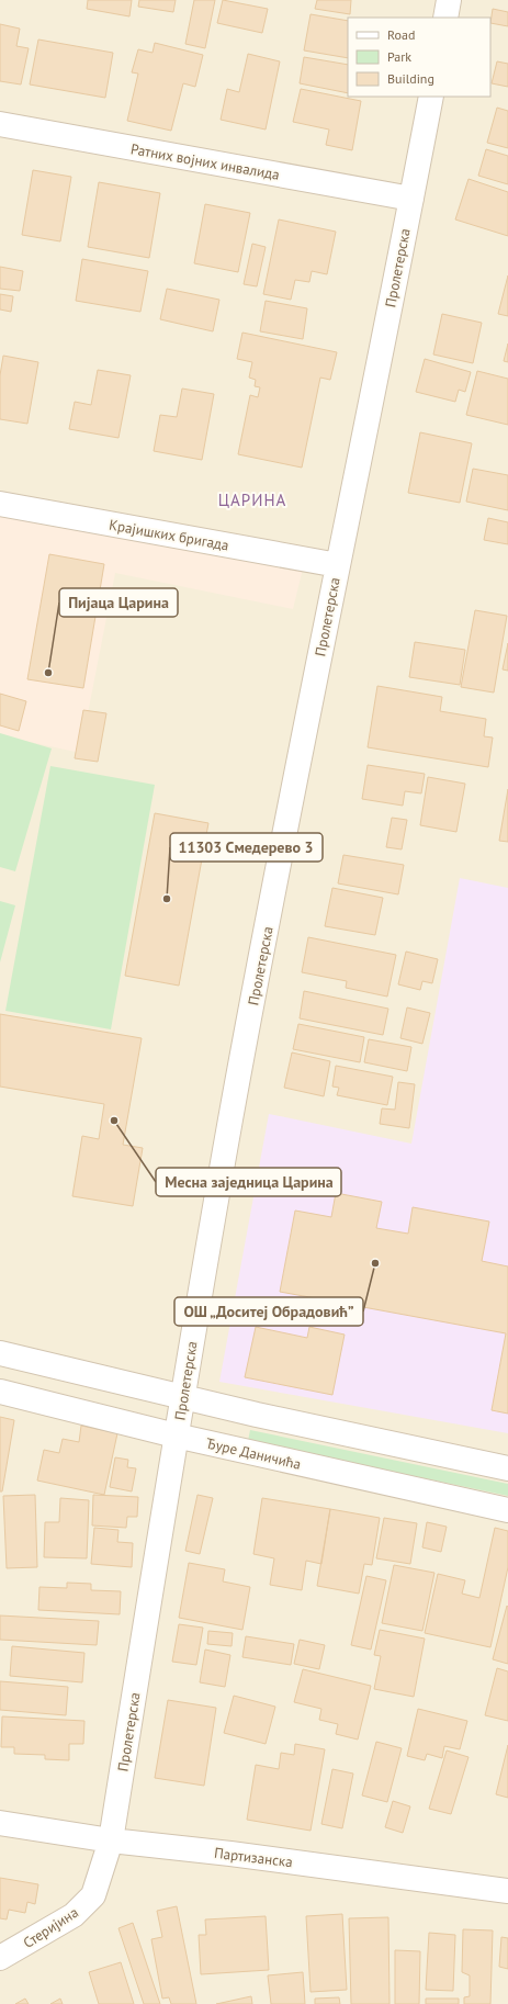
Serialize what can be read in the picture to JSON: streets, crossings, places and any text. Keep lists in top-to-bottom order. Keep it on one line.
{"streets":{"street":["Ратних војних инвалида","Пролетерска","Крајишких бригада","Ђуре Даничића","Партизанска","Стеријина"]},"crossings":[["Ратних војних инвалида","Пролетерска"],["Пролетерска","Крајишких бригада"],["Пролетерска","Ђуре Даничића"],["Пролетерска","Партизанска"],["Пролетерска","Стеријина"],["Партизанска","Стеријина"]],"districts":["ЦАРИНА"],"places":["Пијаца Царина","11303 Смедерево 3","Месна заједница Царина","ОШ „Доситеј Обрадовић”"],"legend":["Road","Park","Building"]}
